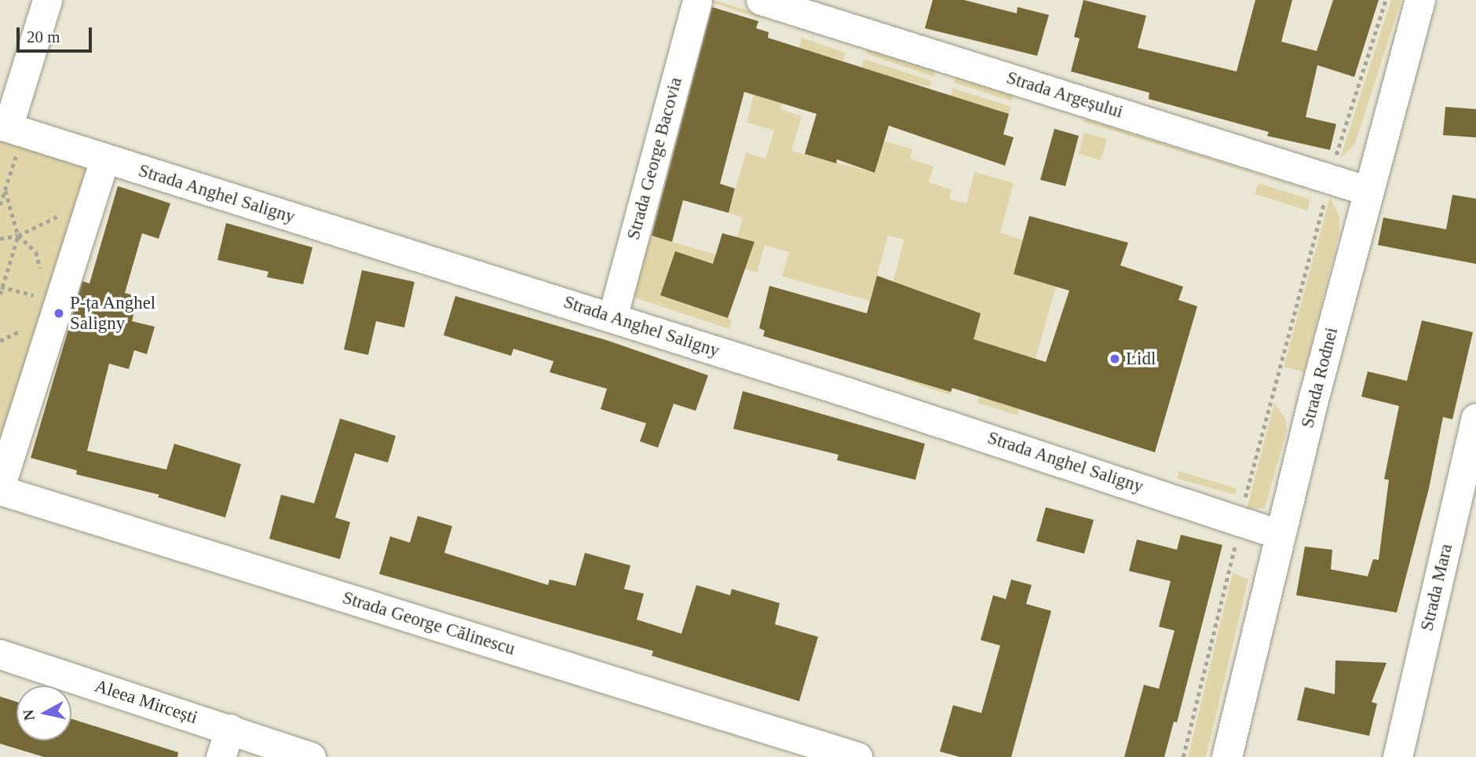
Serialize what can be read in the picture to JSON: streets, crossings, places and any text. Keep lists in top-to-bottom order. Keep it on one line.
{"streets":{"main road":["Strada Rodnei"],"street":["Strada Argeșului","Strada George Bacovia","Strada Anghel Saligny","Strada Mara","Strada George Călinescu","Aleea Mircești"]},"crossings":[["Strada Argeșului","Strada Rodnei"],["Strada George Bacovia","Strada Anghel Saligny"],["Strada Anghel Saligny","Strada Rodnei"]],"places":["P-ța Anghel Saligny","Lidl"],"scale_bar":"20 m","north":"left"}
